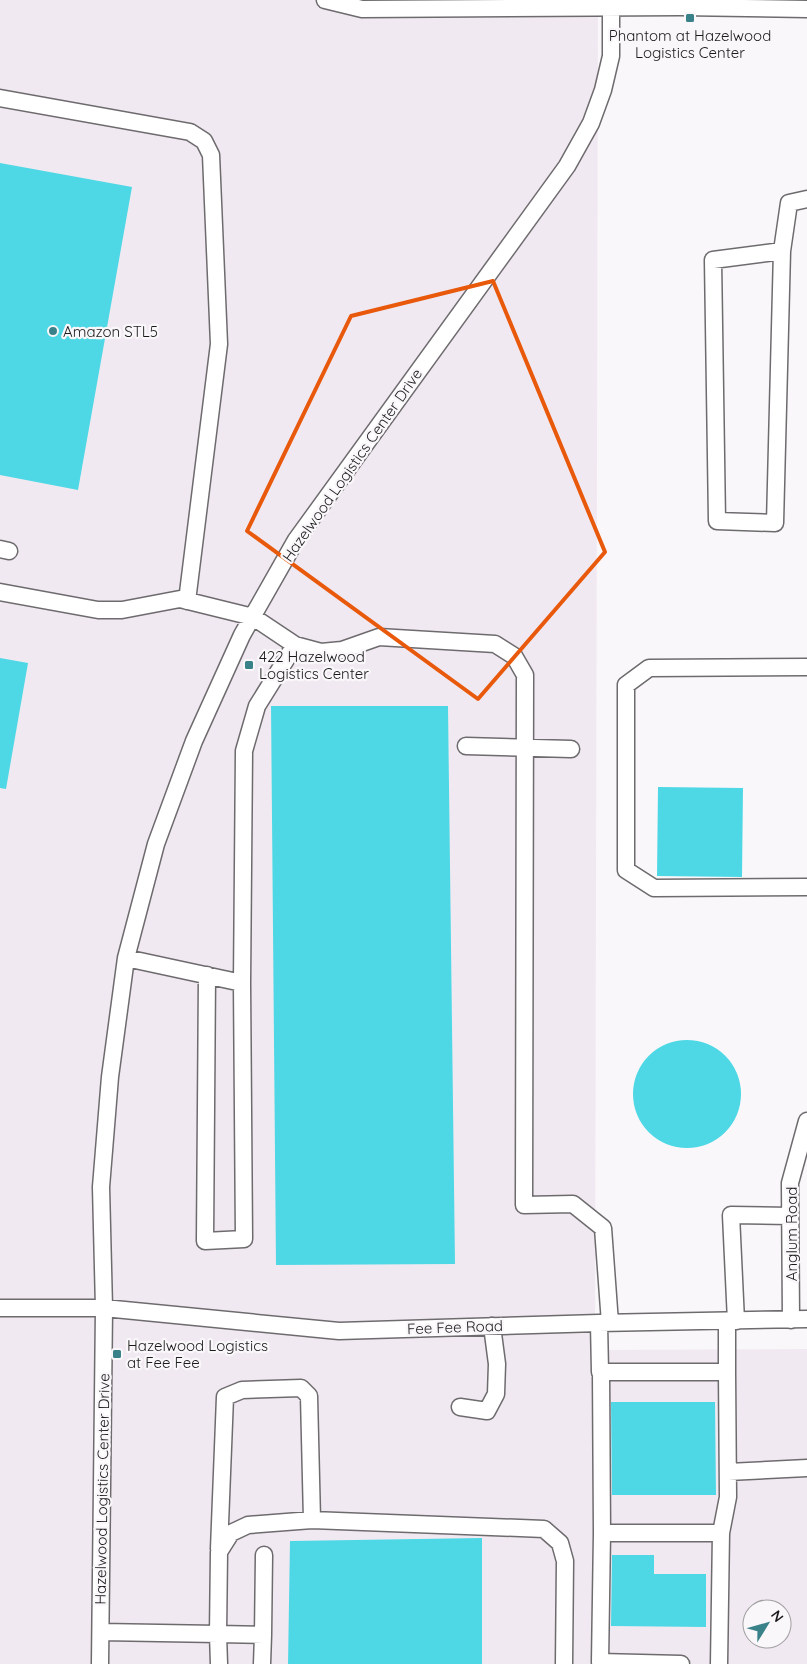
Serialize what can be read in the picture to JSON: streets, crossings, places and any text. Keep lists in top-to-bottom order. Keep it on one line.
{"streets":{"street":["Hazelwood Logistics Center Drive","Anglum Road","Fee Fee Road"]},"crossings":[["Hazelwood Logistics Center Drive","Fee Fee Road"],["Anglum Road","Fee Fee Road"]],"places":{"transit":["Phantom at Hazelwood Logistics Center","422 Hazelwood Logistics Center","Hazelwood Logistics at Fee Fee"],"other":["Amazon STL5"]},"north":"top right"}
